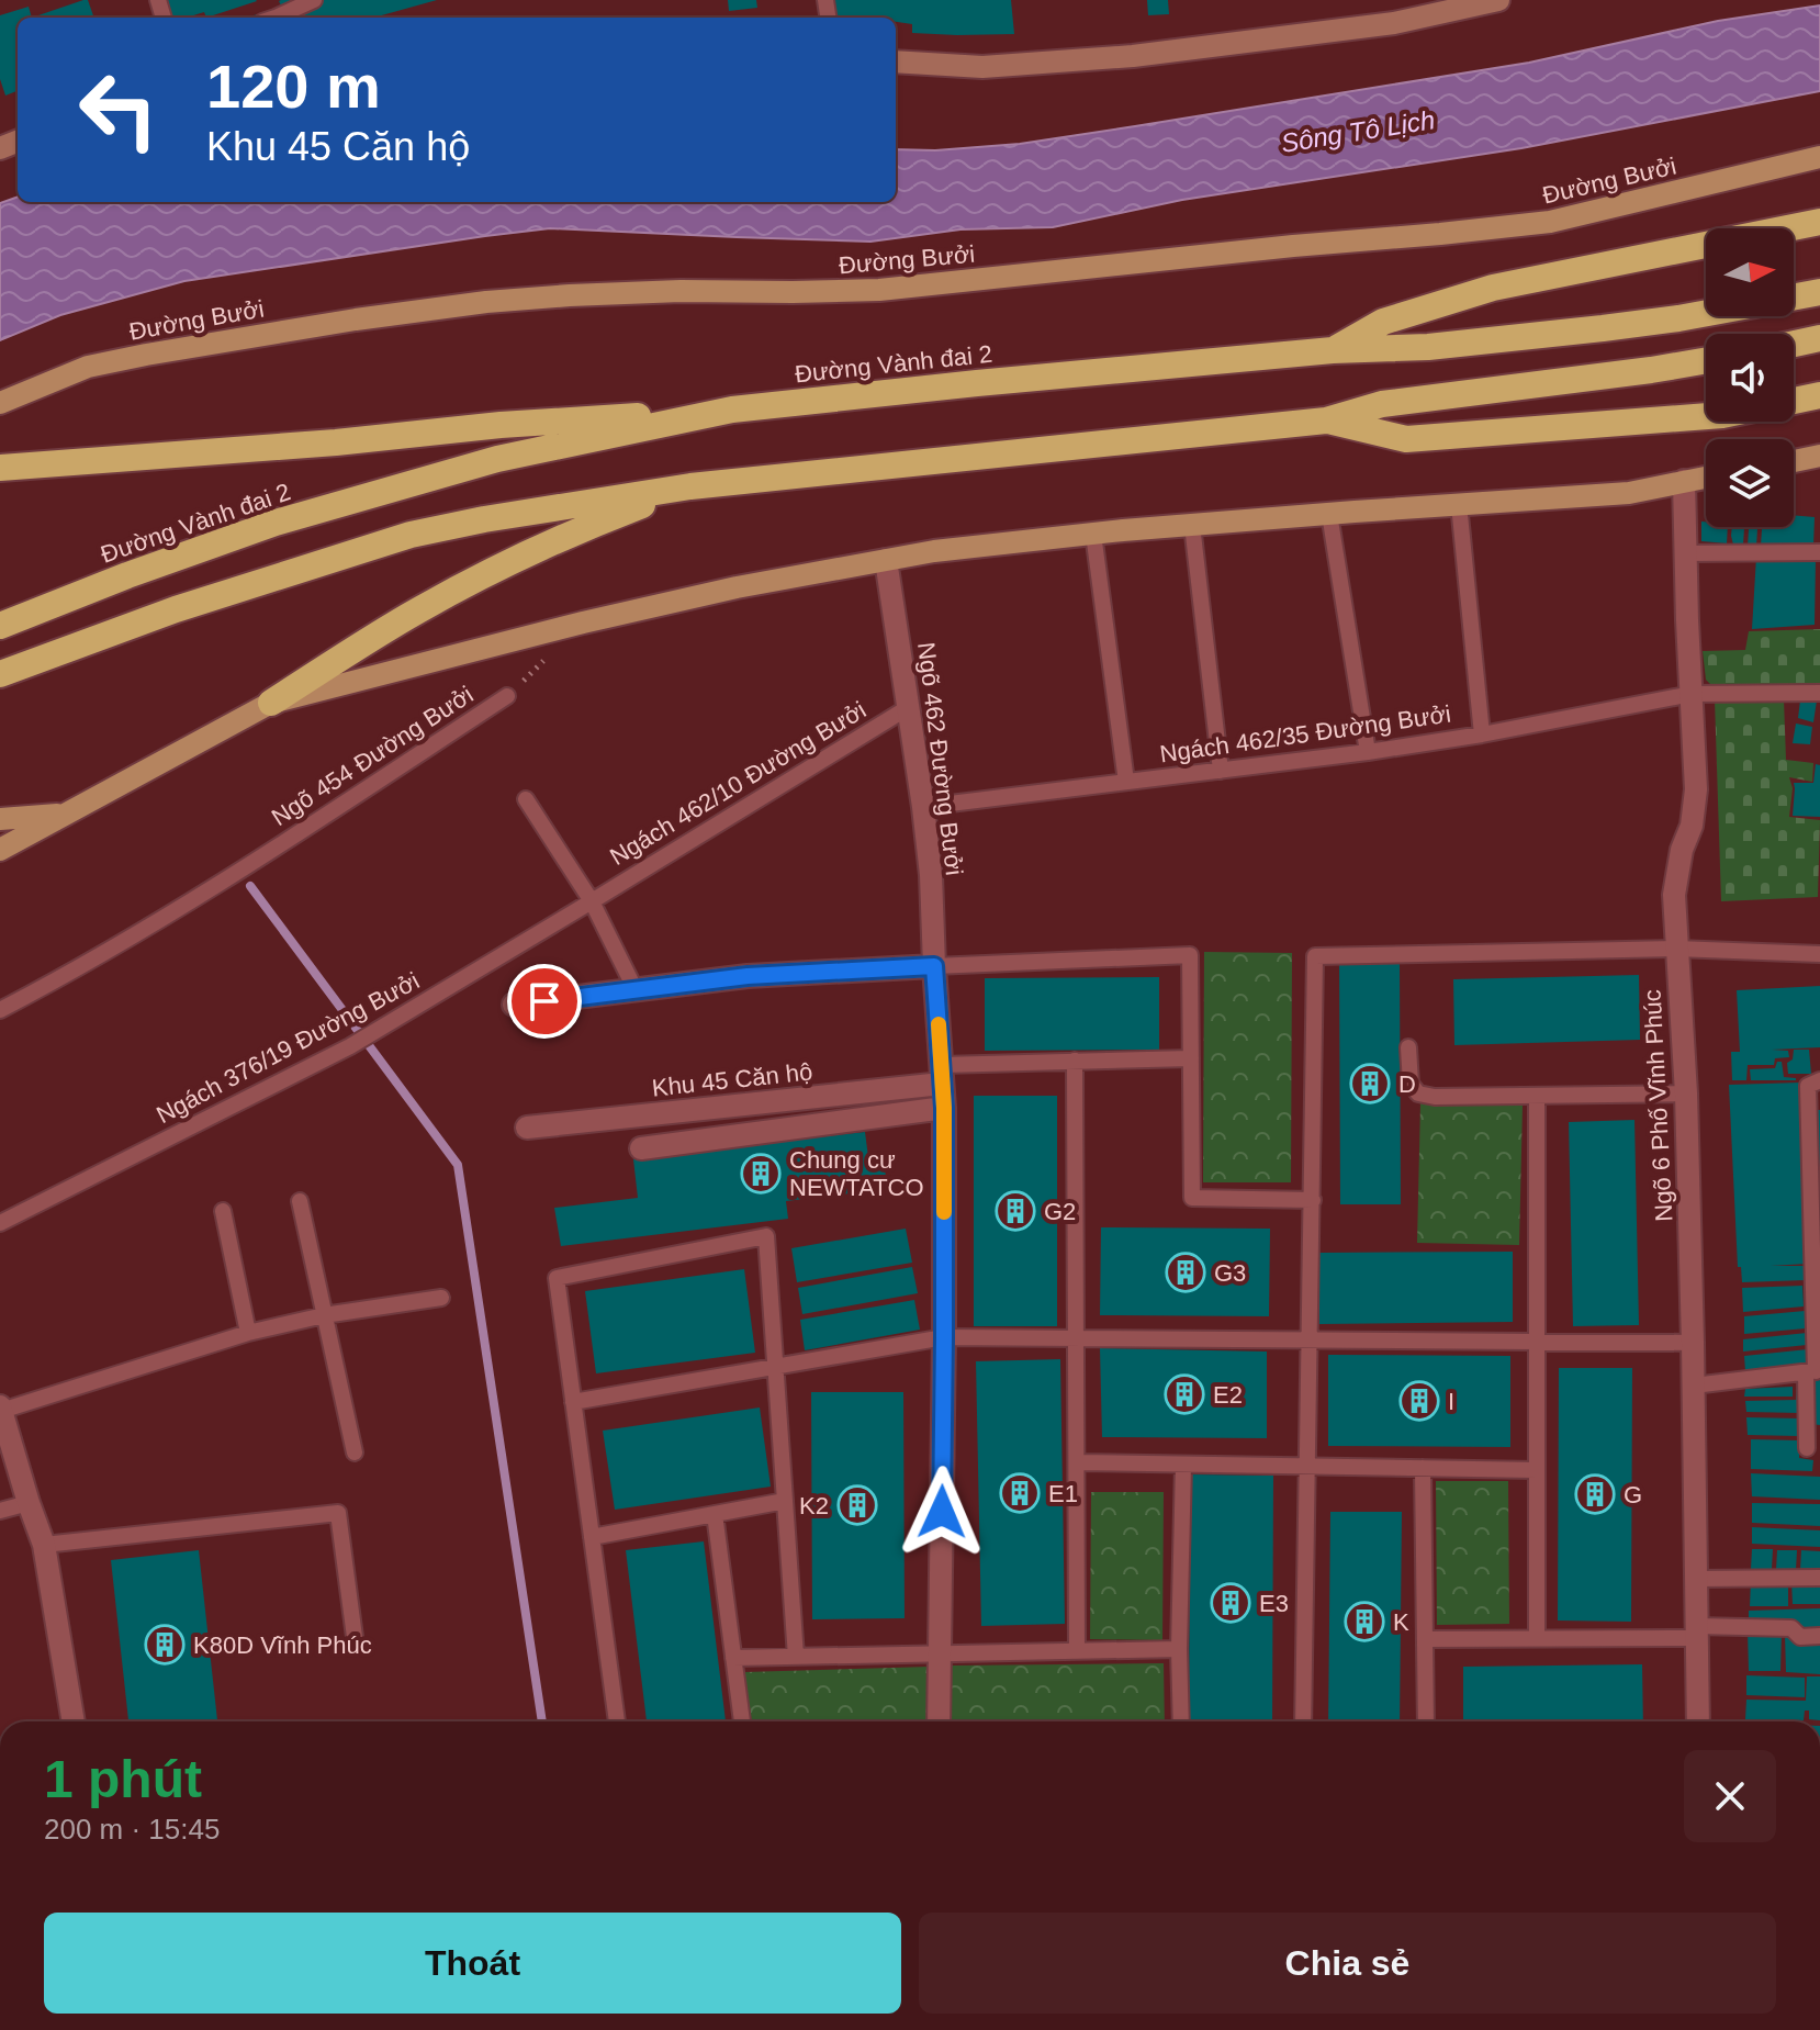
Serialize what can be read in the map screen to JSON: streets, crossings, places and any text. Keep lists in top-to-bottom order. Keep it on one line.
{"streets":{"highway":["Đường Vành đai 2"],"main road":["Đường Bưởi"],"street":["Ngõ 462 Đường Bưởi","Khu 45 Căn hộ","Ngõ 6 Phố Vĩnh Phúc"],"lane":["Ngách 462/35 Đường Bưởi","Ngõ 454 Đường Bưởi","Ngách 462/10 Đường Bưởi","Ngách 376/19 Đường Bưởi"]},"crossings":[["Ngách 462/35 Đường Bưởi","Ngõ 462 Đường Bưởi"],["Ngách 462/35 Đường Bưởi","Ngõ 6 Phố Vĩnh Phúc"],["Ngõ 462 Đường Bưởi","Ngách 462/10 Đường Bưởi"],["Ngõ 462 Đường Bưởi","Khu 45 Căn hộ"],["Ngách 462/10 Đường Bưởi","Ngách 376/19 Đường Bưởi"]],"water":["Sông Tô Lịch"],"places":{"building":["D","Chung cư NEWTATCO","G2","G3","E2","I","E1","G","K2","E3","K","K80D Vĩnh Phúc"]},"north":"right","page":{"turn":["120 m","Khu 45 Căn hộ"],"heading":["1 phút","200 m · 15:45"],"buttons":["Thoát","Chia sẻ"]}}
